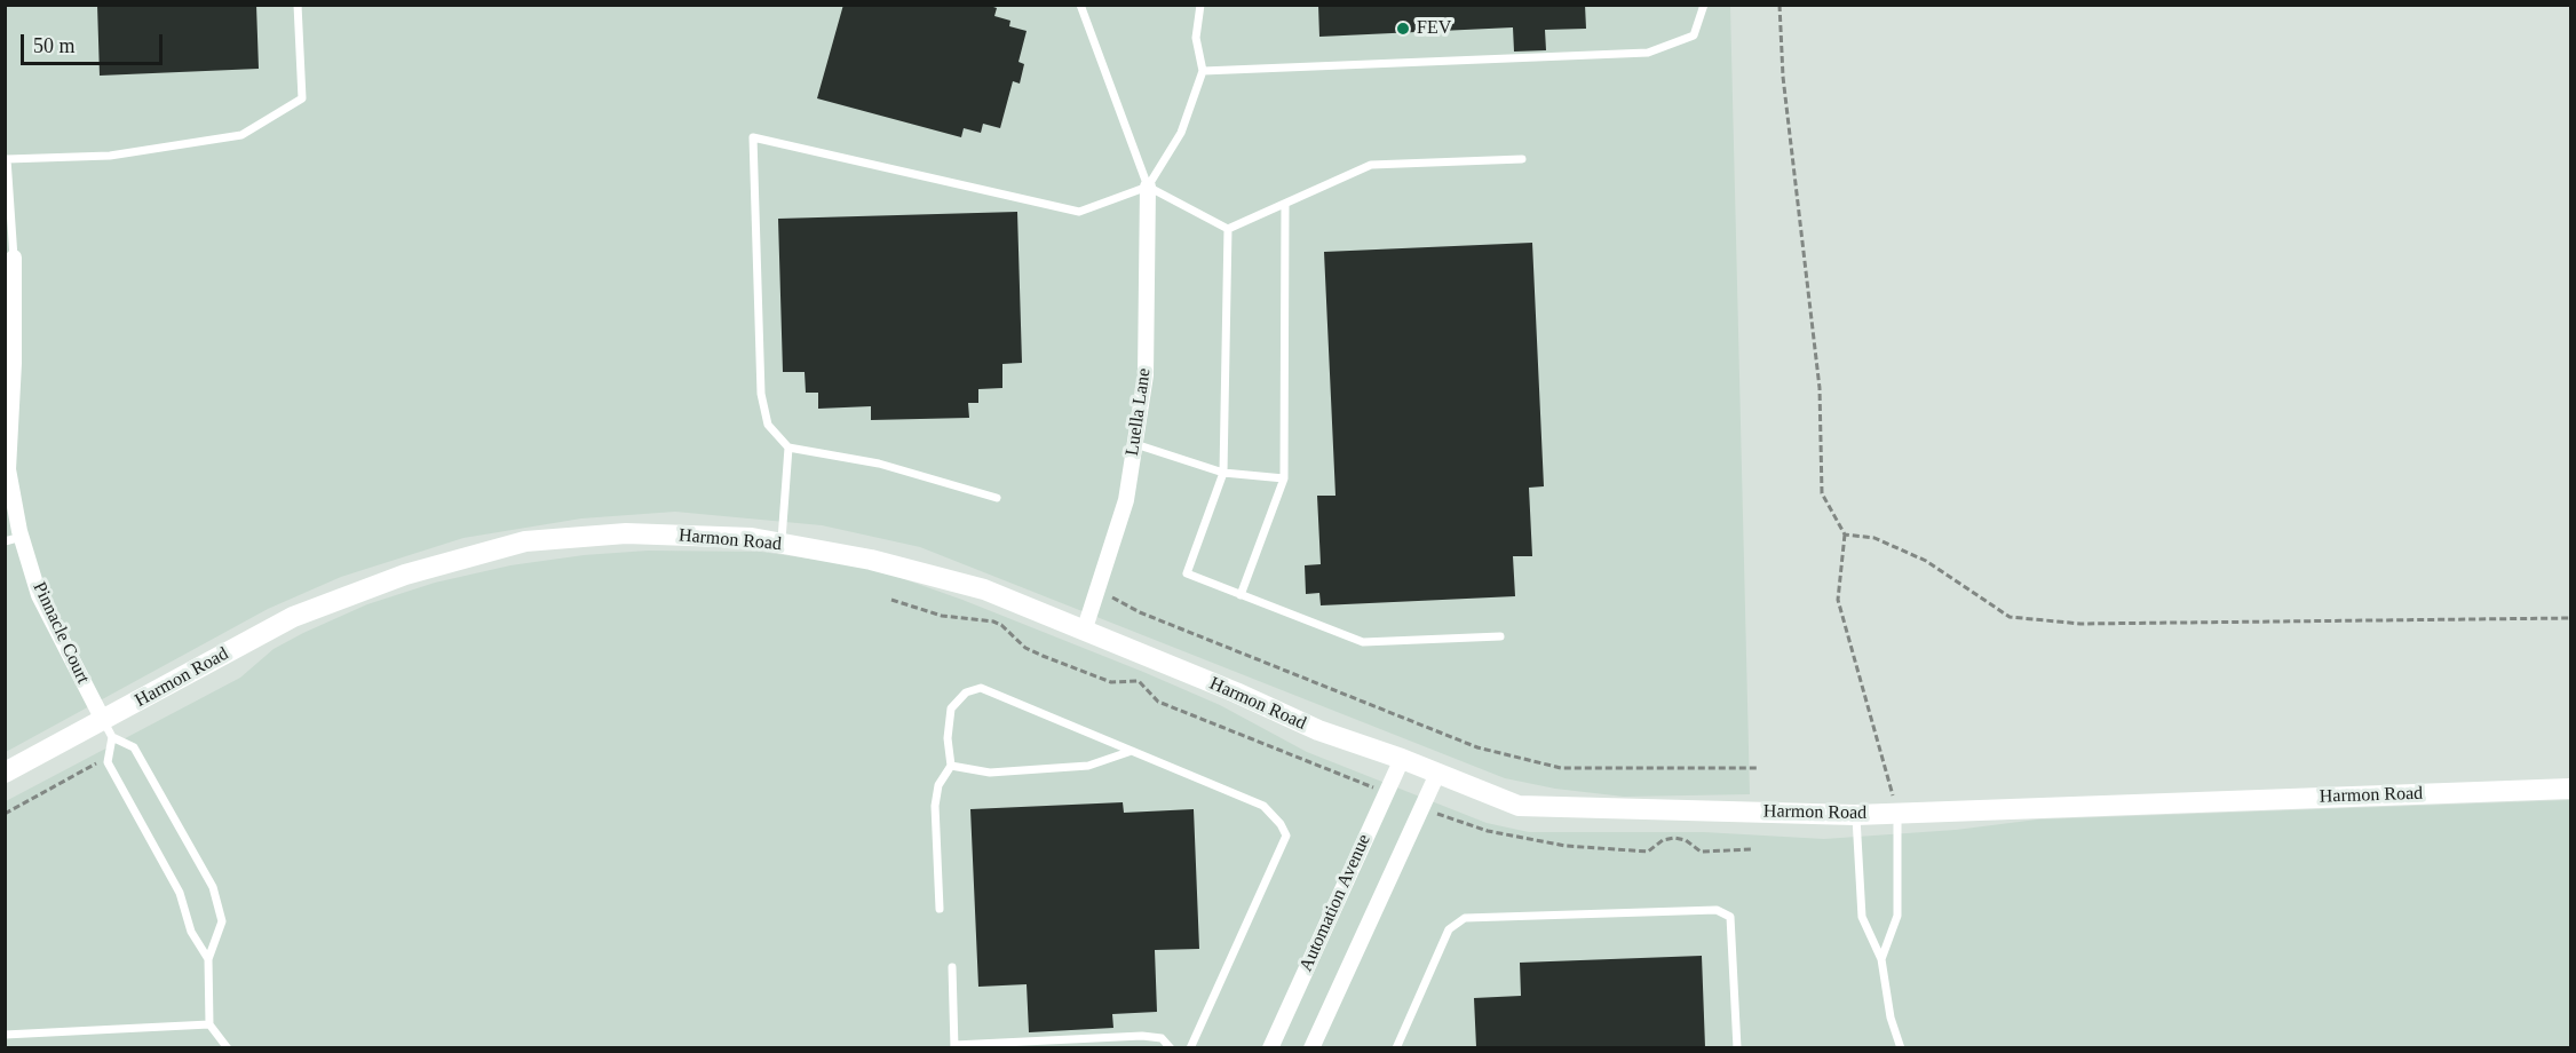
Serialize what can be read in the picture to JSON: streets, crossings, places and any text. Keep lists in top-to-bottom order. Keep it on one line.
{"streets":{"street":["Luella Lane","Harmon Road","Pinnacle Court","Automation Avenue"]},"crossings":[["Luella Lane","Harmon Road"],["Harmon Road","Pinnacle Court"],["Harmon Road","Automation Avenue"]],"places":["FEV"],"scale_bar":"50 m"}
